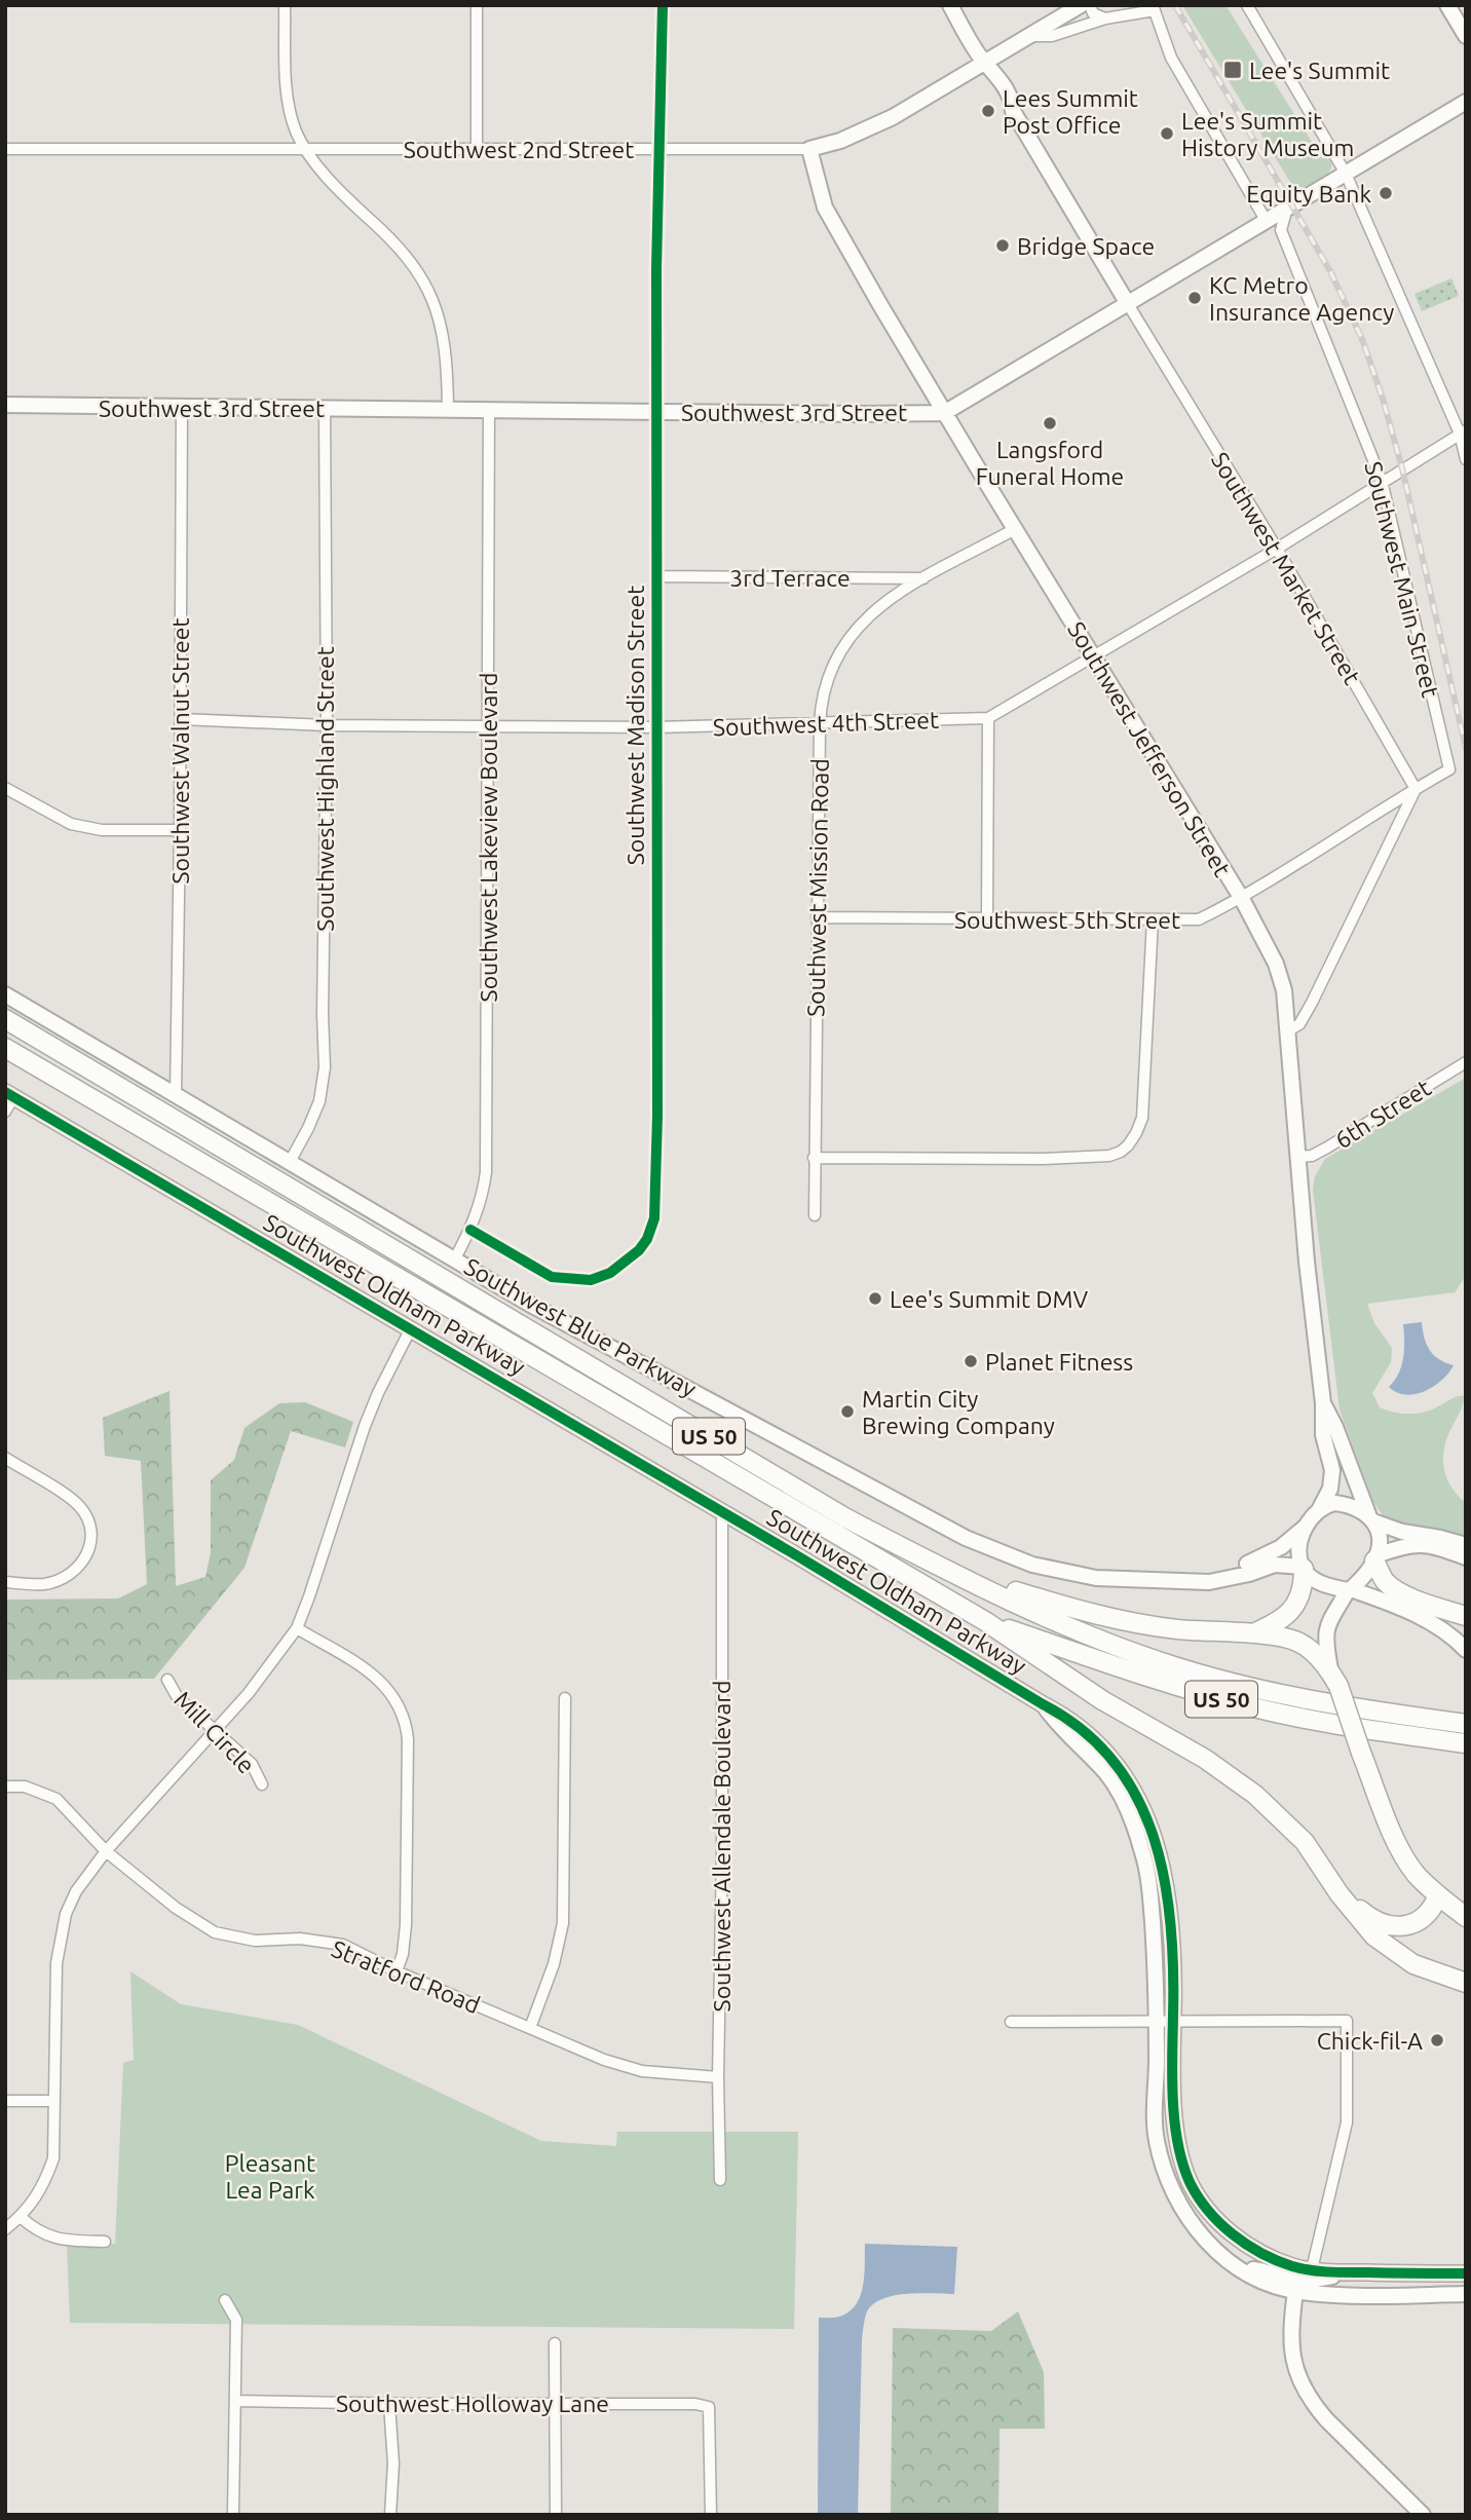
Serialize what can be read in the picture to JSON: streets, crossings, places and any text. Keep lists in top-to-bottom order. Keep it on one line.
{"streets":{"highway":["US 50"],"street":["Southwest 2nd Street","Southwest 3rd Street","Southwest Market Street","3rd Terrace","Southwest Main Street","Southwest 4th Street","Southwest Madison Street","Southwest Jefferson Street","Southwest Walnut Street","Southwest Highland Street","Southwest Lakeview Boulevard","Southwest Mission Road","Southwest 5th Street","6th Street","Southwest Oldham Parkway","Southwest Blue Parkway","Mill Circle","Southwest Allendale Boulevard","Stratford Road","Southwest Holloway Lane"]},"crossings":[["Southwest 2nd Street","Southwest Market Street"],["Southwest 2nd Street","Southwest Madison Street"],["Southwest 2nd Street","Southwest Jefferson Street"],["Southwest 3rd Street","Southwest Madison Street"],["Southwest 3rd Street","Southwest Jefferson Street"],["Southwest 3rd Street","Southwest Walnut Street"],["Southwest 3rd Street","Southwest Highland Street"],["Southwest 3rd Street","Southwest Lakeview Boulevard"],["Southwest Market Street","Southwest 4th Street"],["Southwest Market Street","Southwest 5th Street"],["3rd Terrace","Southwest Madison Street"],["3rd Terrace","Southwest Mission Road"],["Southwest Main Street","Southwest 4th Street"],["Southwest Main Street","Southwest 5th Street"],["Southwest 4th Street","Southwest Madison Street"],["Southwest 4th Street","Southwest Jefferson Street"],["Southwest 4th Street","Southwest Walnut Street"],["Southwest 4th Street","Southwest Highland Street"],["Southwest 4th Street","Southwest Lakeview Boulevard"],["Southwest 4th Street","Southwest Mission Road"],["Southwest Madison Street","Southwest Lakeview Boulevard"],["Southwest Jefferson Street","Southwest Mission Road"],["Southwest Jefferson Street","Southwest 5th Street"],["Southwest Jefferson Street","6th Street"],["Southwest Jefferson Street","Southwest Blue Parkway"],["Southwest Walnut Street","Southwest Blue Parkway"],["Southwest Highland Street","Southwest Blue Parkway"],["Southwest Lakeview Boulevard","Southwest Blue Parkway"],["Southwest Mission Road","Southwest 5th Street"],["Southwest Oldham Parkway","Southwest Allendale Boulevard"],["Southwest Allendale Boulevard","Stratford Road"]],"parks":["Pleasant Lea Park"],"places":{"transit":["Lee's Summit"],"other":["Lees Summit Post Office","Lee's Summit History Museum","Equity Bank","Bridge Space","KC Metro Insurance Agency","Langsford Funeral Home","Lee's Summit DMV","Planet Fitness","Martin City Brewing Company","Chick-fil-A"]}}
